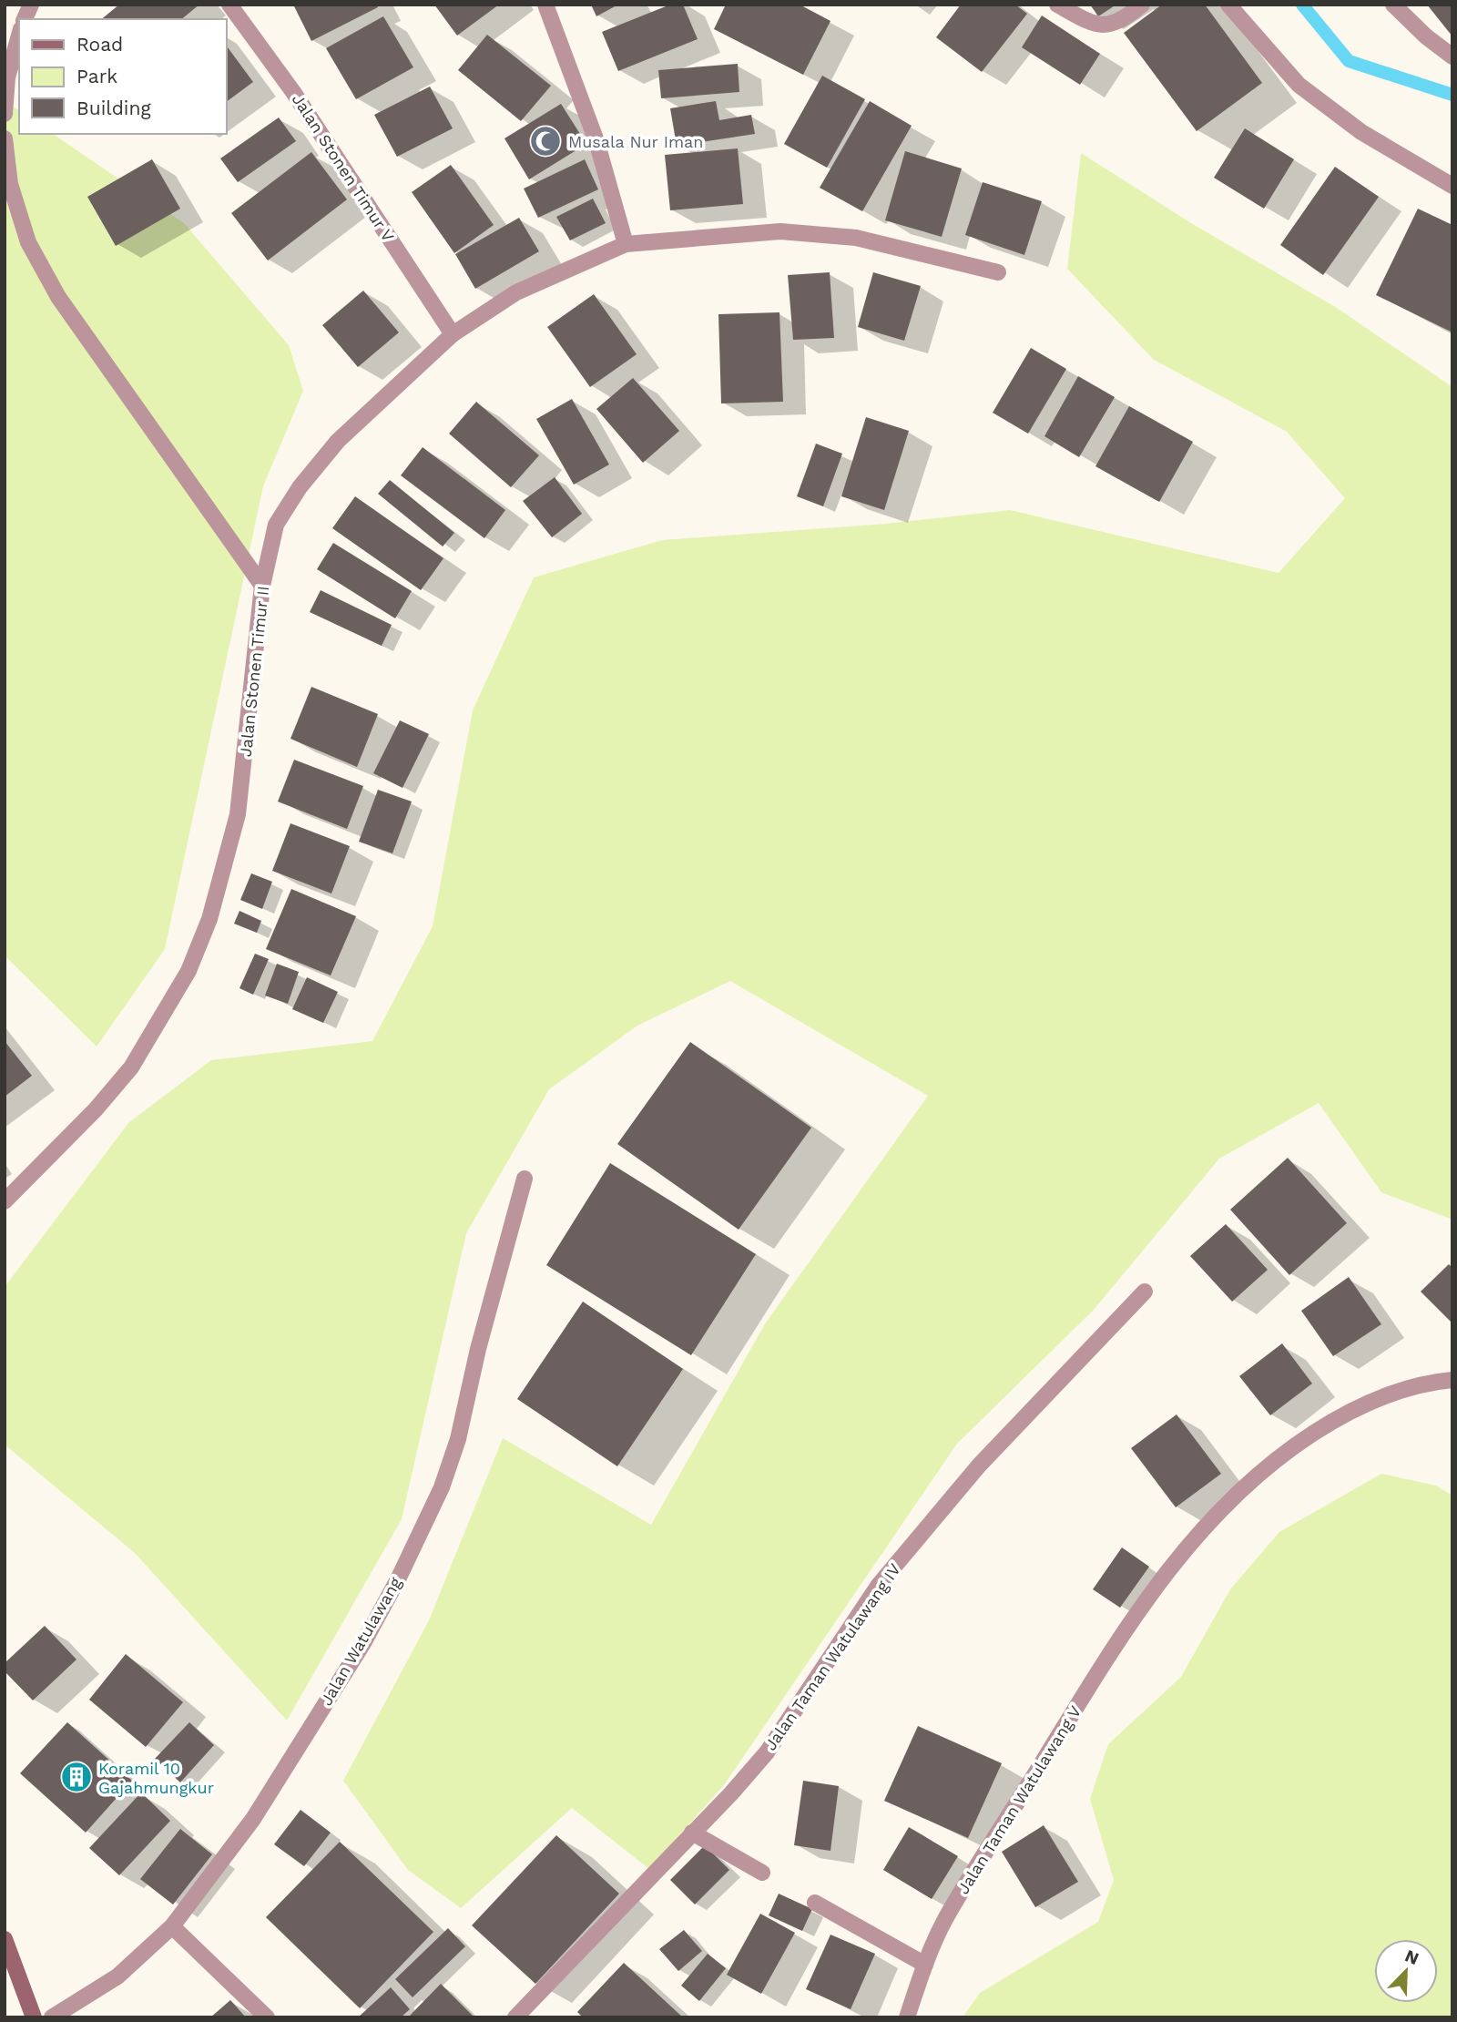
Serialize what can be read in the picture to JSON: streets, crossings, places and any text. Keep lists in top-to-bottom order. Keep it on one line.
{"streets":{"street":["Jalan Stonen Timur V","Jalan Stonen Timur II","Jalan Watulawang","Jalan Taman Watulawang IV","Jalan Taman Watulawang V"]},"crossings":[["Jalan Stonen Timur V","Jalan Stonen Timur II"]],"places":{"mosque":["Musala Nur Iman"],"building":["Koramil 10 Gajahmungkur"]},"legend":["Road","Park","Building"],"north":"top right"}
